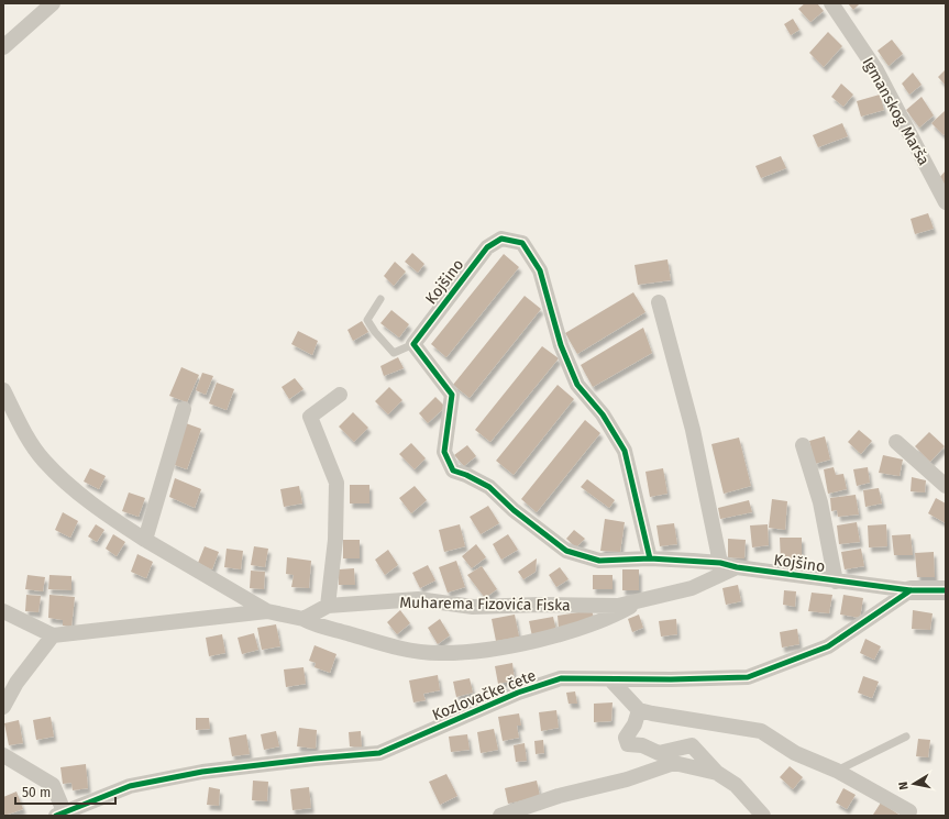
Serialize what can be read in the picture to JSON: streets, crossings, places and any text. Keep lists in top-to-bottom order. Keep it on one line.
{"streets":{"street":["Igmanskog Marša","Kojšino","Muharema Fizovića Fiska","Kozlovačke čete"]},"crossings":[["Kojšino","Muharema Fizovića Fiska"],["Kojšino","Kozlovačke čete"]],"scale_bar":"50 m","north":"left"}
